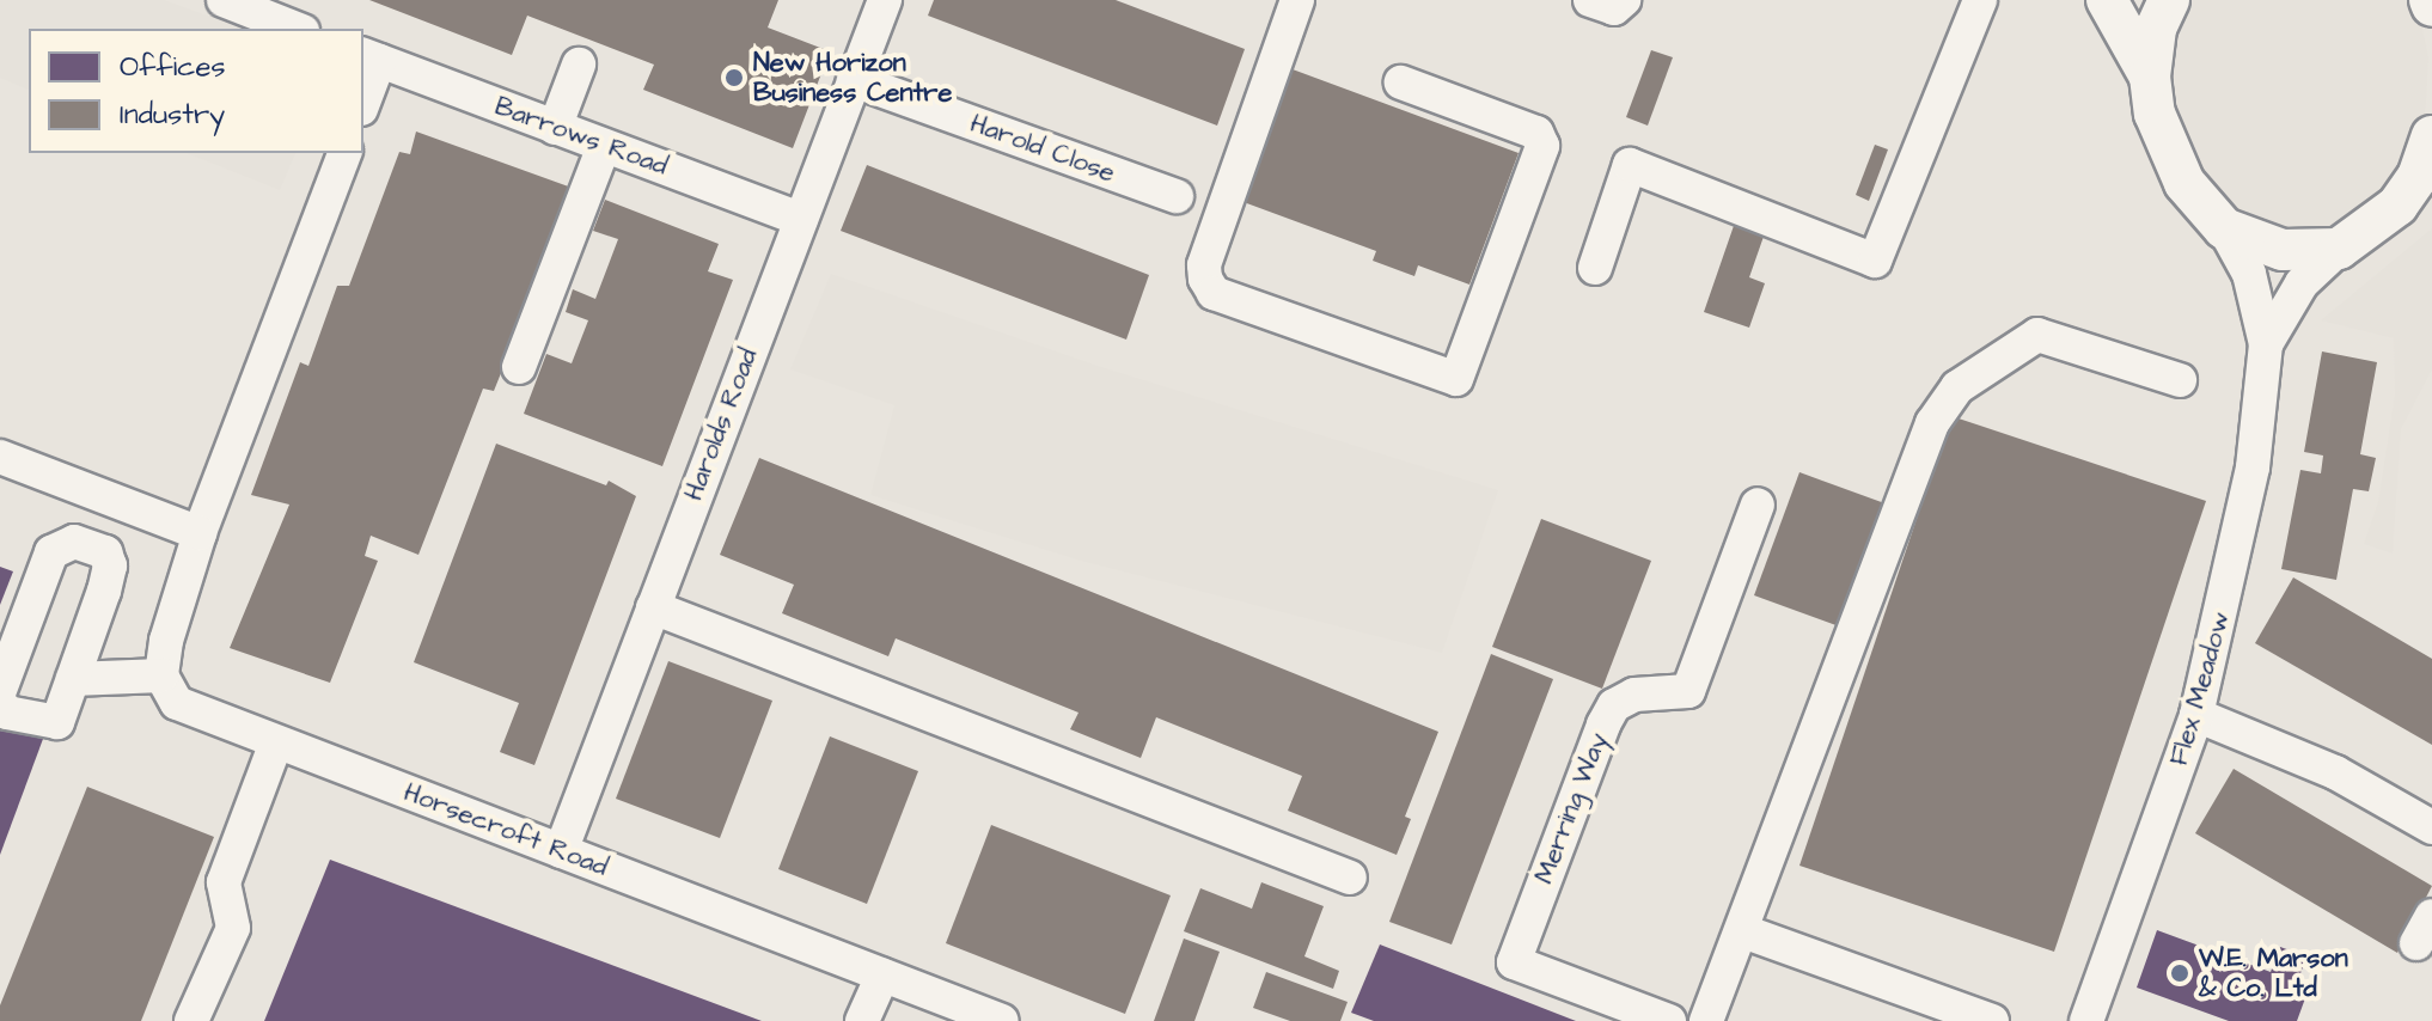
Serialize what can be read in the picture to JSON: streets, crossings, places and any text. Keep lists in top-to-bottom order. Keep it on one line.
{"streets":{"street":["Barrows Road","Harold Close","Harolds Road","Flex Meadow","Merring Way","Horsecroft Road"]},"crossings":[["Barrows Road","Harolds Road"],["Harold Close","Harolds Road"],["Harolds Road","Horsecroft Road"]],"places":["New Horizon Business Centre","W.E. Marson & Co. Ltd"],"legend":["Offices","Industry"]}
